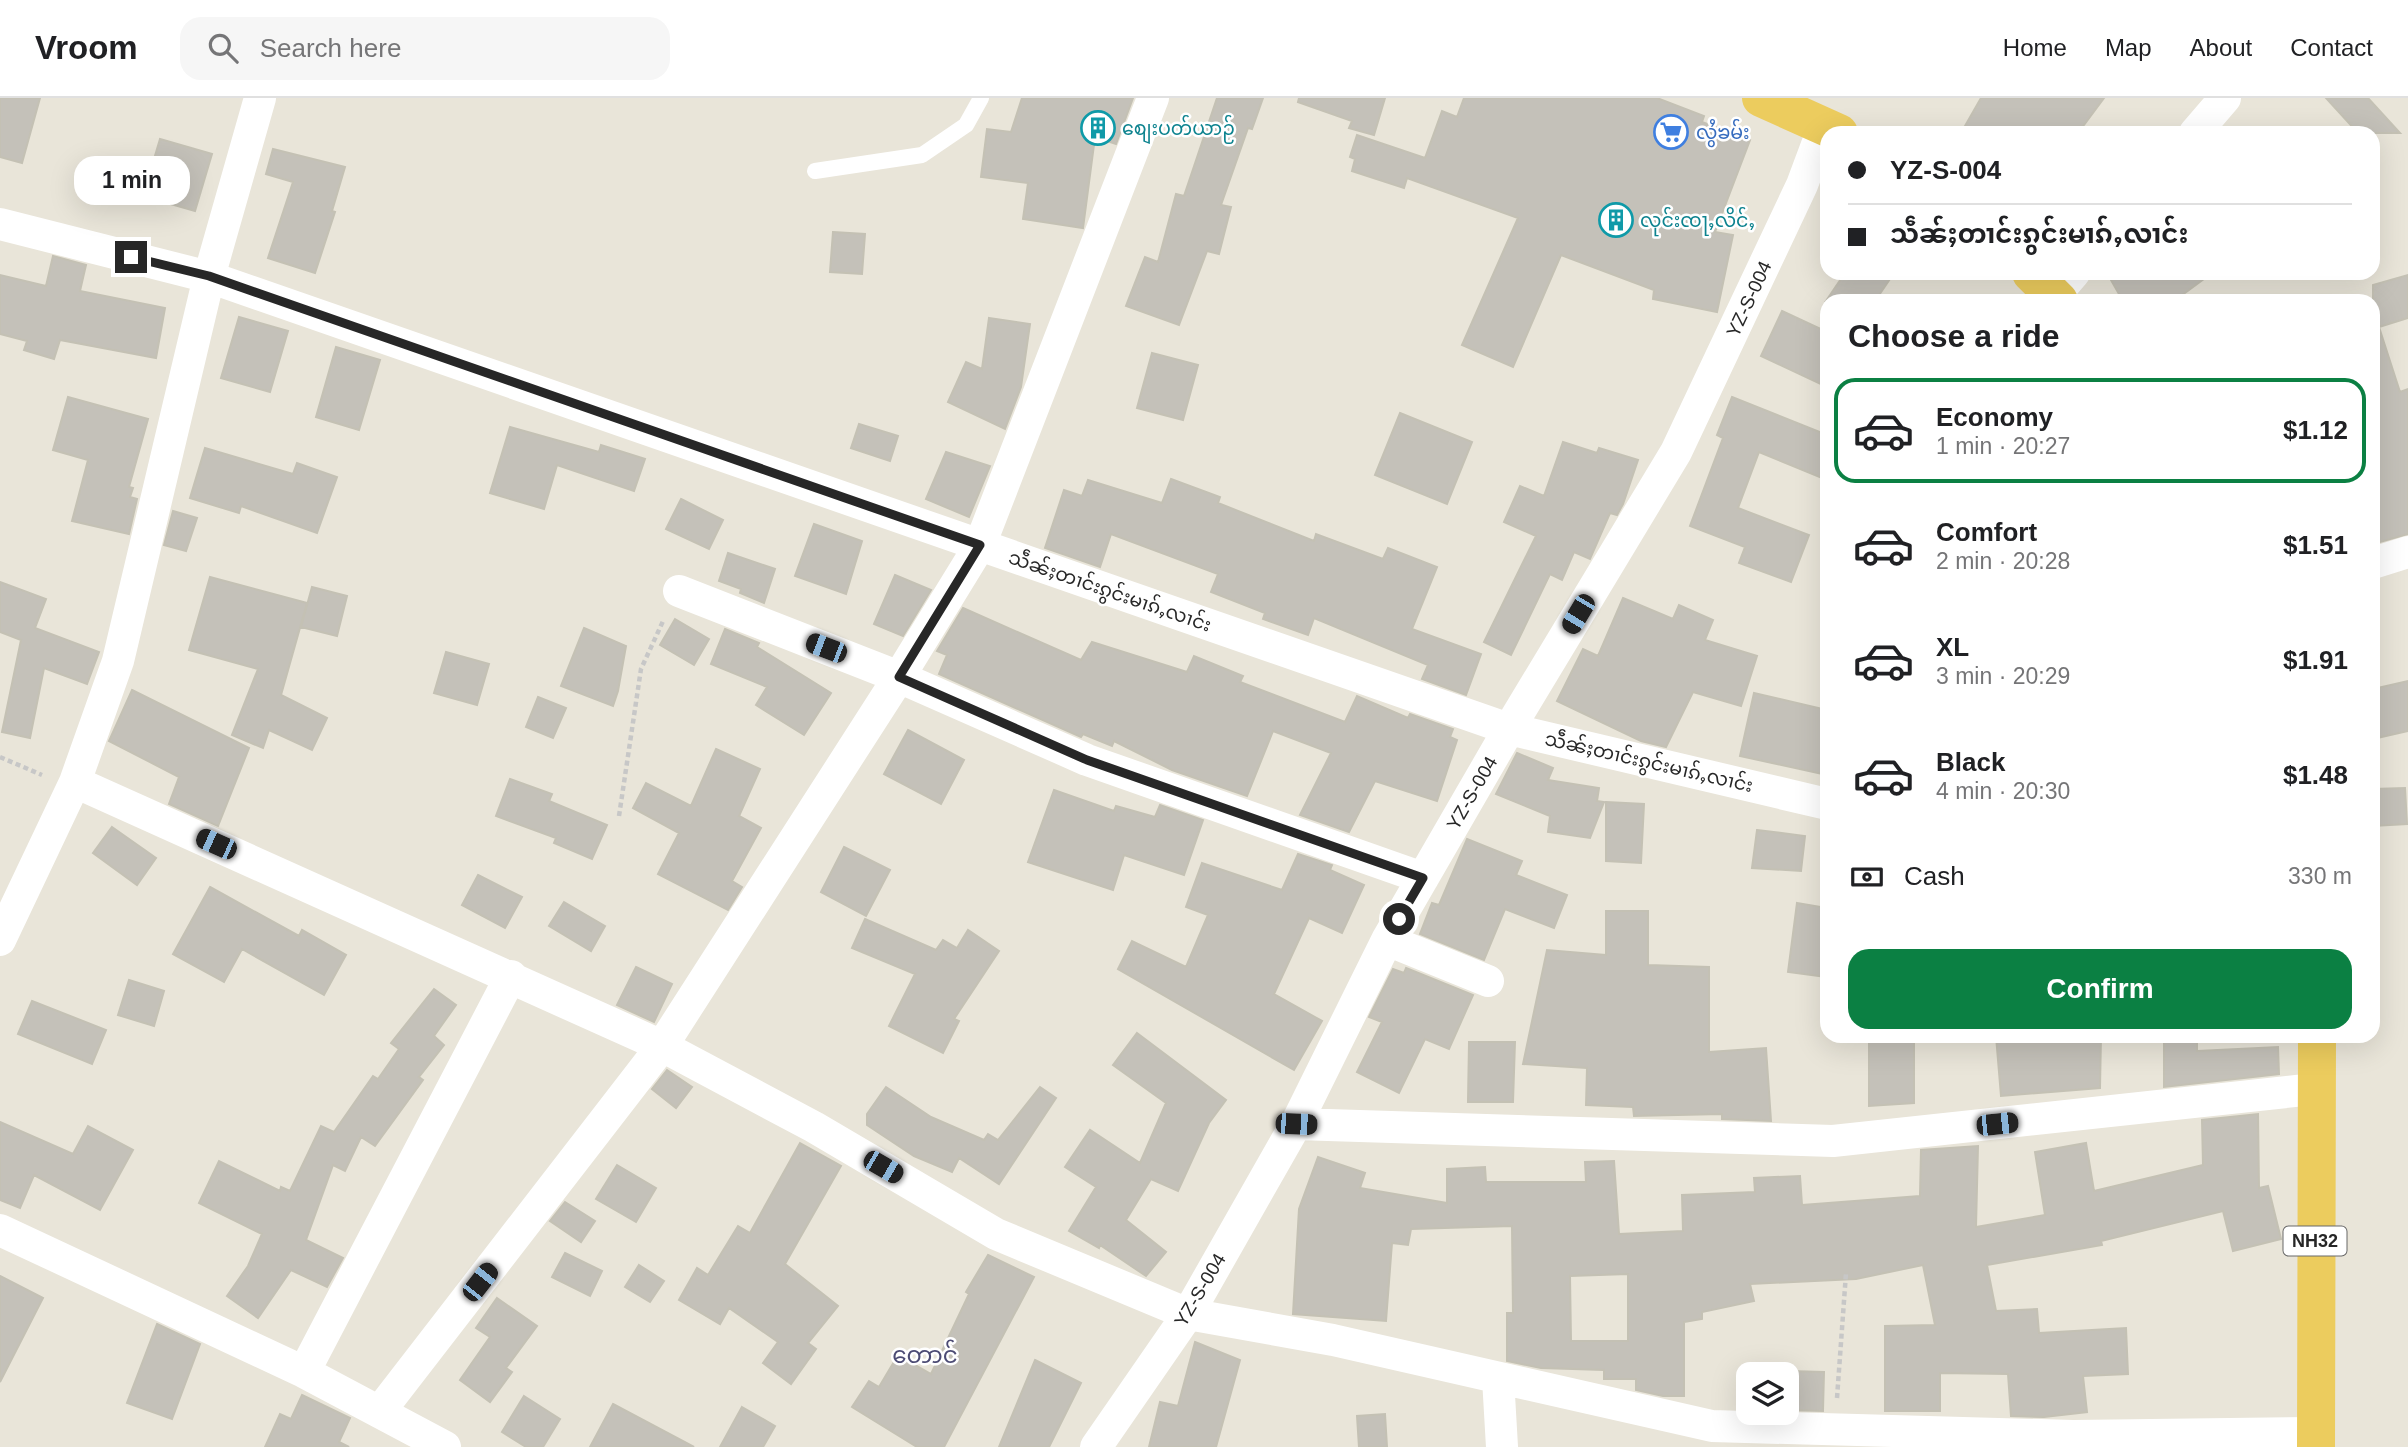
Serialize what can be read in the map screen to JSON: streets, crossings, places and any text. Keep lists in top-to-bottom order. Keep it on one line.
{"streets":{"highway":["NH32"],"street":["YZ-S-004","သဵၼ်ႈတၢင်းၵွင်းမၢၵ်ႇလၢင်း"]},"crossings":[["YZ-S-004","သဵၼ်ႈတၢင်းၵွင်းမၢၵ်ႇလၢင်း"]],"districts":["တောင်"],"places":{"building":["စျေးပတ်ယာဉ်","လုင်းၸႃႇလိင်ႇ"],"supermarket":["လွႆၶမ်း"]},"page":{"header":"Vroom","search":"Search here","nav":["Home","Map","About","Contact"],"banner":["YZ-S-004","သဵၼ်ႈတၢင်းၵွင်းမၢၵ်ႇလၢင်း"],"bubble":"1 min","heading":"Choose a ride","list":[{"name":"Economy","note":"1 min · 20:27","value":"$1.12"},{"name":"Comfort","note":"2 min · 20:28","value":"$1.51"},{"name":"XL","note":"3 min · 20:29","value":"$1.91"},{"name":"Black","note":"4 min · 20:30","value":"$1.48"}],"pay":["Cash","330 m"],"buttons":"Confirm"}}
